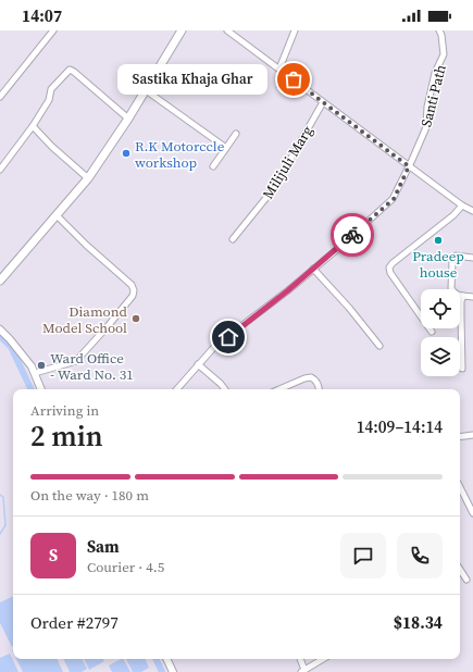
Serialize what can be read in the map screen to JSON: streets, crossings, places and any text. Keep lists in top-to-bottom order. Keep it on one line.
{"streets":{"street":["Santi Path","Milijuli Marg"]},"places":["Sastika Khaja Ghar","R.K Motorccle workshop","Pradeep house","Diamond Model School","Ward Office - Ward No. 31"],"page":{"status":"14:07","bubble":"Sastika Khaja Ghar","heading":["2 min","Arriving in","14:09–14:14"],"panel":["Sam","Courier · 4.5","Order #2797","$18.34"],"bar":"On the way · 180 m","round":"S"}}
